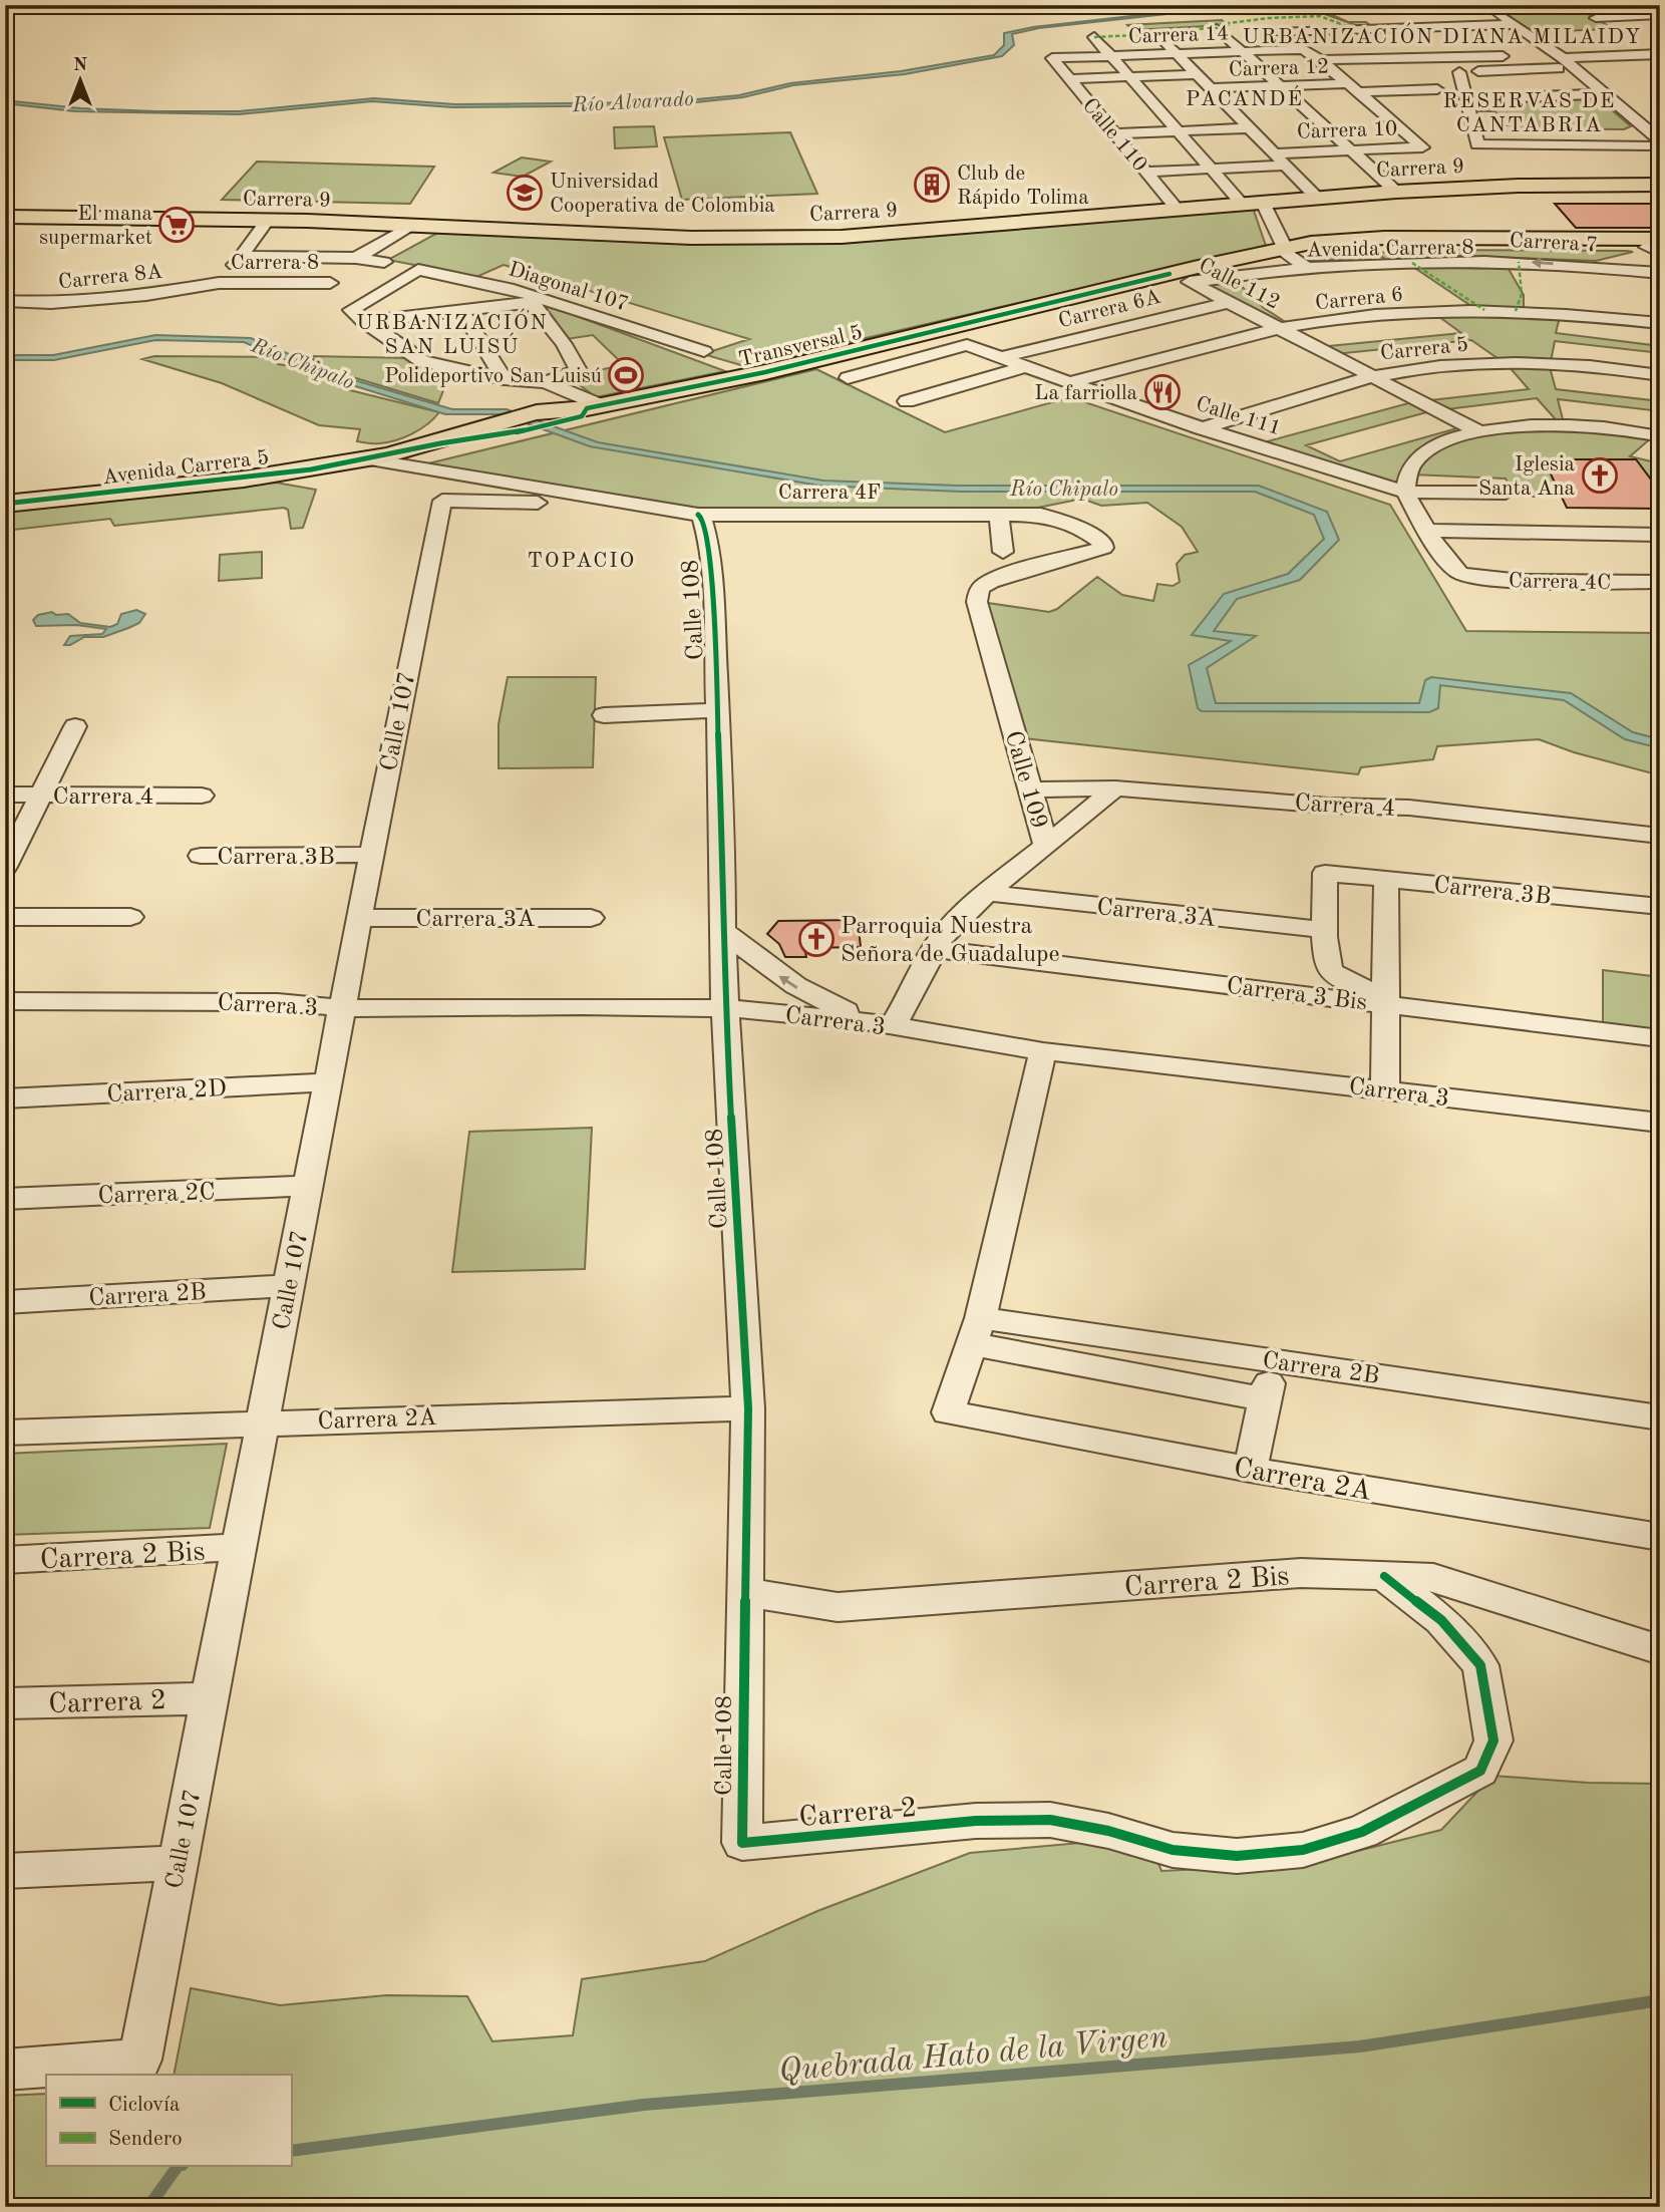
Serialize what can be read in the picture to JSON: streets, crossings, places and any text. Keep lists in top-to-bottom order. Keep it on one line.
{"streets":{"main road":["Carrera 9","Avenida Carrera 8","Transversal 5","Avenida Carrera 5"],"street":["Carrera 14","Carrera 12","Carrera 10","Calle 110","Carrera 7","Carrera 8","Carrera 8A","Calle 112","Diagonal 107","Carrera 6","Carrera 6A","Carrera 5","Calle 111","Carrera 4F","Carrera 4C","Calle 108","Calle 107","Calle 109","Carrera 4","Carrera 3B","Carrera 3A","Carrera 3 Bis","Carrera 3","Carrera 2D","Carrera 2C","Carrera 2B","Carrera 2A","Carrera 2 Bis","Carrera 2"]},"crossings":[["Carrera 14","Calle 110"],["Carrera 10","Calle 110"],["Calle 110","Carrera 9"],["Carrera 7","Calle 112"],["Avenida Carrera 8","Transversal 5"],["Carrera 8","Carrera 8A"],["Calle 112","Carrera 6"],["Calle 112","Carrera 6A"],["Calle 112","Transversal 5"],["Calle 112","Carrera 5"],["Carrera 6","Calle 111"],["Carrera 6A","Calle 111"],["Transversal 5","Avenida Carrera 5"],["Transversal 5","Carrera 4F"],["Carrera 5","Calle 111"],["Avenida Carrera 5","Carrera 4F"],["Carrera 4F","Calle 108"],["Carrera 4F","Calle 109"],["Calle 108","Carrera 3"],["Calle 108","Carrera 2A"],["Calle 108","Carrera 2 Bis"],["Calle 108","Carrera 2"],["Calle 107","Carrera 3B"],["Calle 107","Carrera 3A"],["Calle 107","Carrera 3"],["Calle 107","Carrera 2D"],["Calle 107","Carrera 2C"],["Calle 107","Carrera 2B"],["Calle 107","Carrera 2A"],["Calle 107","Carrera 2 Bis"],["Calle 107","Carrera 2"],["Calle 109","Carrera 4"],["Calle 109","Carrera 3A"],["Calle 109","Carrera 3 Bis"],["Calle 109","Carrera 3"],["Carrera 3B","Carrera 3A"],["Carrera 2B","Carrera 2A"],["Carrera 2 Bis","Carrera 2"]],"districts":["URBANIZACIÓN DIANA MILAIDY","PACANDÉ","RESERVAS DE CANTABRIA","URBANIZACIÓN SAN LUISÚ","TOPACIO"],"water":["Río Alvarado","Río Chipalo","Quebrada Hato de la Virgen"],"places":{"building":["Club de Rápido Tolima"],"school or university":["Universidad Cooperativa de Colombia"],"supermarket":["El mana supermarket"],"sports":["Polideportivo San Luisú"],"restaurant":["La farriolla"],"church":["Iglesia Santa Ana","Parroquia Nuestra Señora de Guadalupe"]},"legend":["Ciclovía","Sendero"],"north":"top"}
